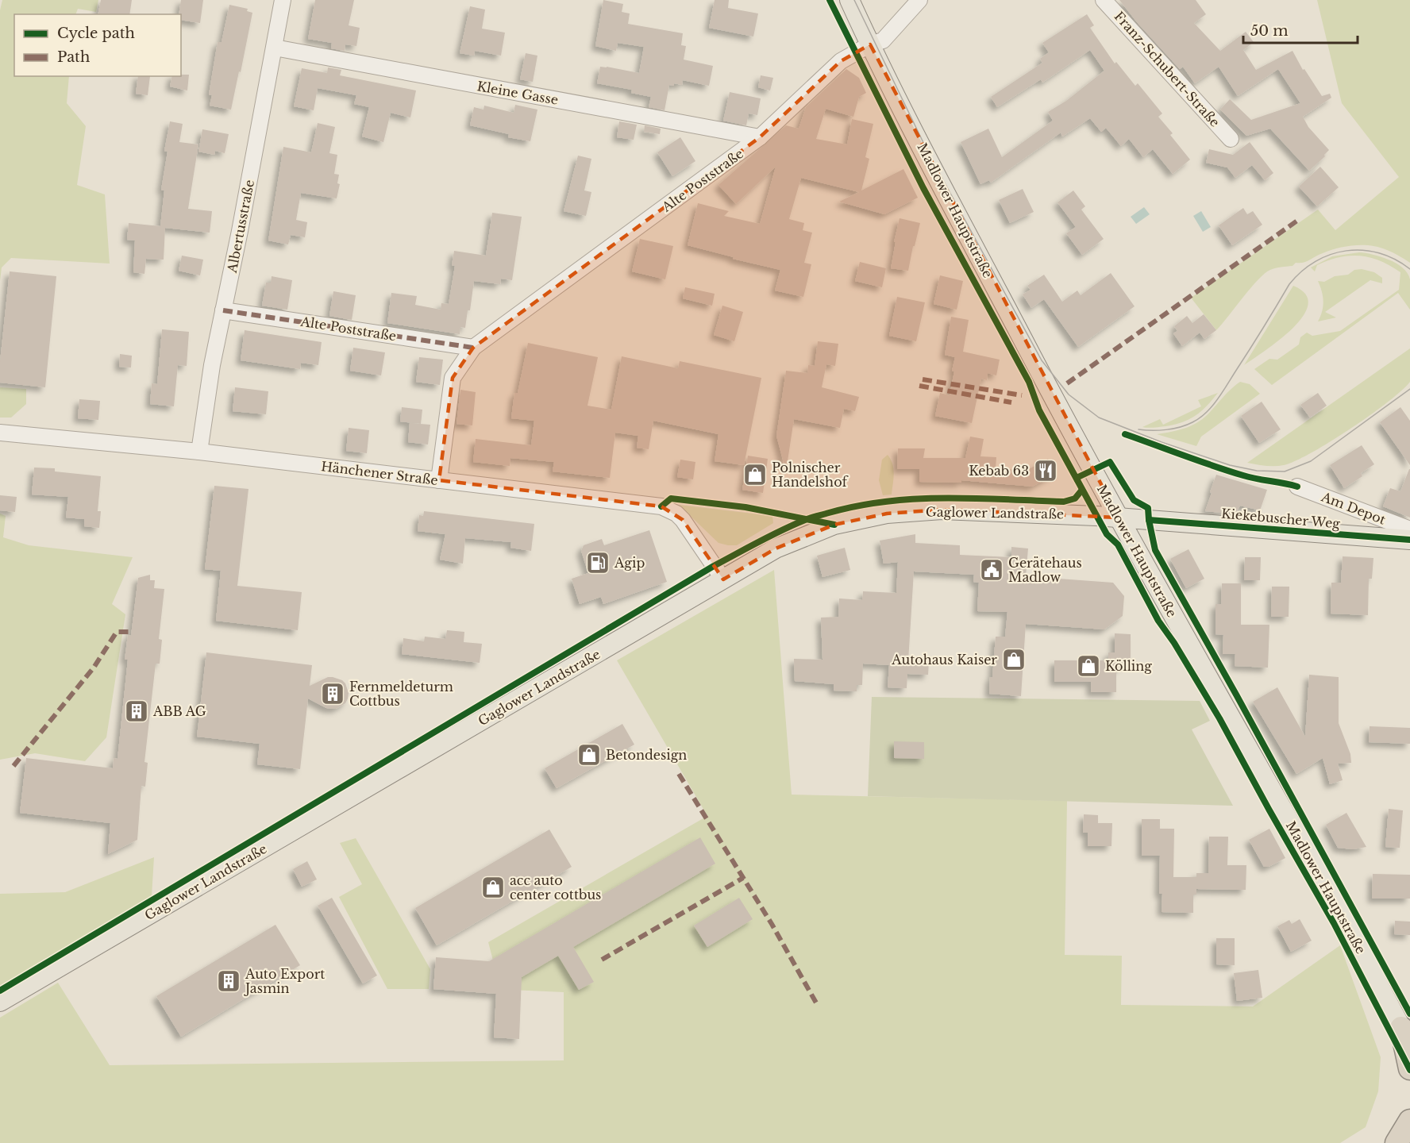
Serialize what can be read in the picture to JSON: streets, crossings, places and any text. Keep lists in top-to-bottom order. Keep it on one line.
{"streets":{"main road":["Madlower Hauptstraße","Gaglower Landstraße","Kiekebuscher Weg"],"street":["Franz-Schubert-Straße","Kleine Gasse","Alte Poststraße","Albertusstraße","Hänchener Straße","Am Depot"]},"crossings":[["Kleine Gasse","Alte Poststraße"],["Kleine Gasse","Albertusstraße"],["Alte Poststraße","Madlower Hauptstraße"],["Alte Poststraße","Albertusstraße"],["Alte Poststraße","Hänchener Straße"],["Madlower Hauptstraße","Gaglower Landstraße"],["Madlower Hauptstraße","Kiekebuscher Weg"],["Albertusstraße","Hänchener Straße"],["Hänchener Straße","Gaglower Landstraße"],["Gaglower Landstraße","Kiekebuscher Weg"]],"places":{"restaurant":["Kebab 63"],"shop":["Polnischer Handelshof","Autohaus Kaiser","Kölling","Betondesign","acc auto center cottbus"],"fuel station":["Agip"],"public building":["Gerätehaus Madlow"],"building":["Fernmeldeturm Cottbus","ABB AG","Auto Export Jasmin"]},"legend":["Cycle path","Path"],"scale_bar":"50 m"}
